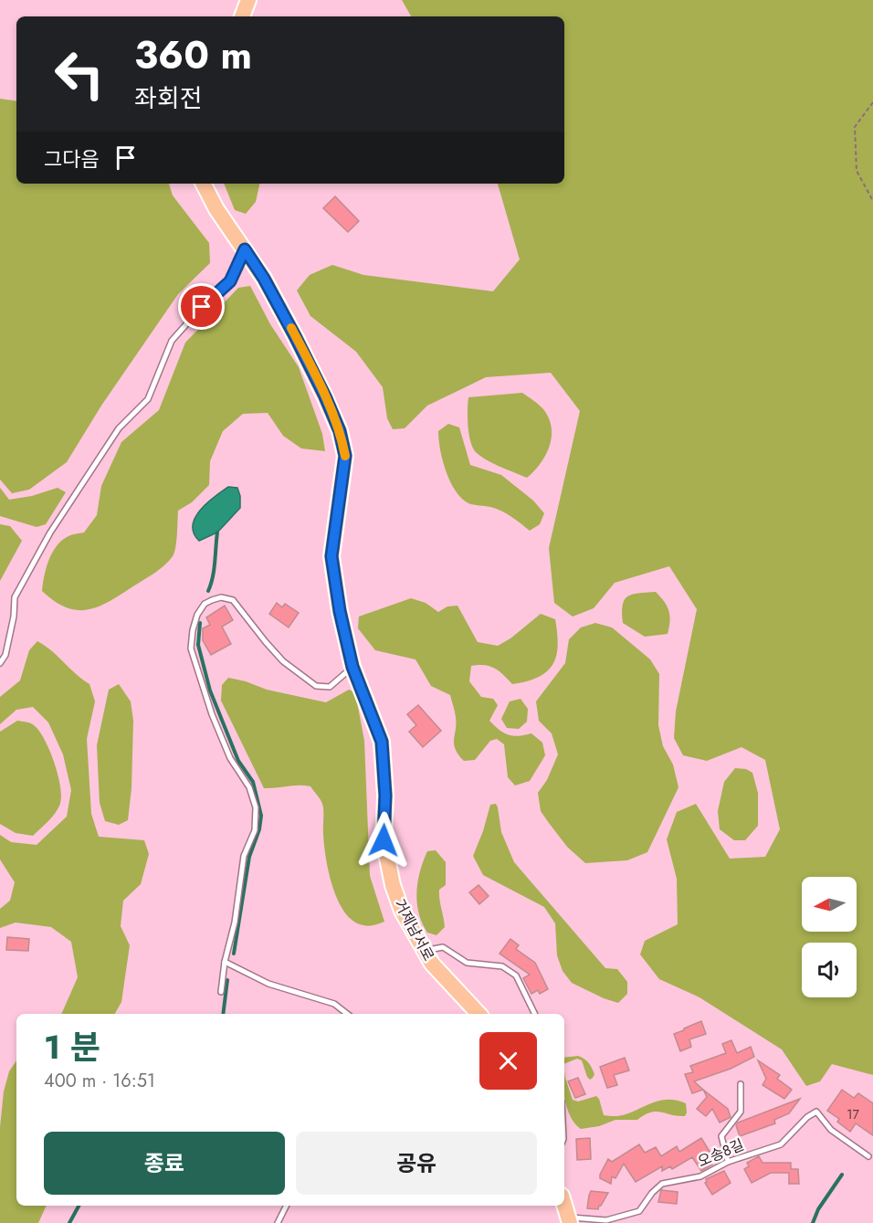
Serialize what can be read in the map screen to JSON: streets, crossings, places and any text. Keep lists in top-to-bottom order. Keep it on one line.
{"streets":{"main road":["거제남서로"],"lane":["오송8길"]},"house_numbers":["17"],"north":"left","page":{"turn":["360 m","좌회전"],"then":"그다음","heading":["1 분","400 m · 16:51"],"buttons":["종료","공유"]}}
